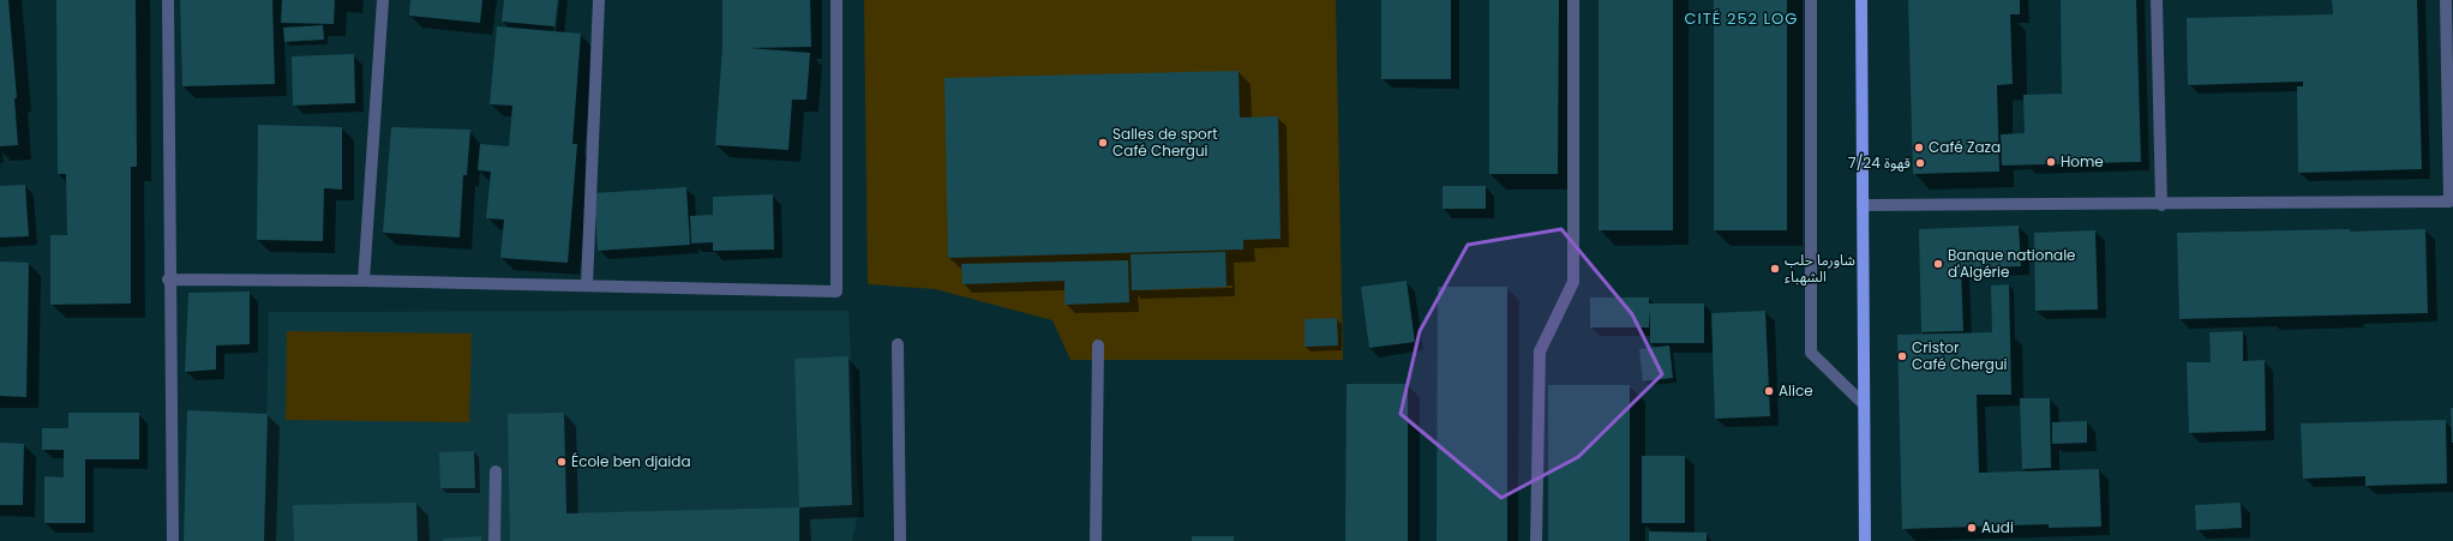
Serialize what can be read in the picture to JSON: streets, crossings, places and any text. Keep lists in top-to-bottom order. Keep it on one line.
{"districts":["CITÉ 252 LOG"],"places":["Salles de sport Café Chergui","Café Zaza","Home","قهوة 7/24","Banque nationale d'Algérie","شاورما حلب الشهباء","Cristor Café Chergui","Alice","École ben djaida","Audi"]}
